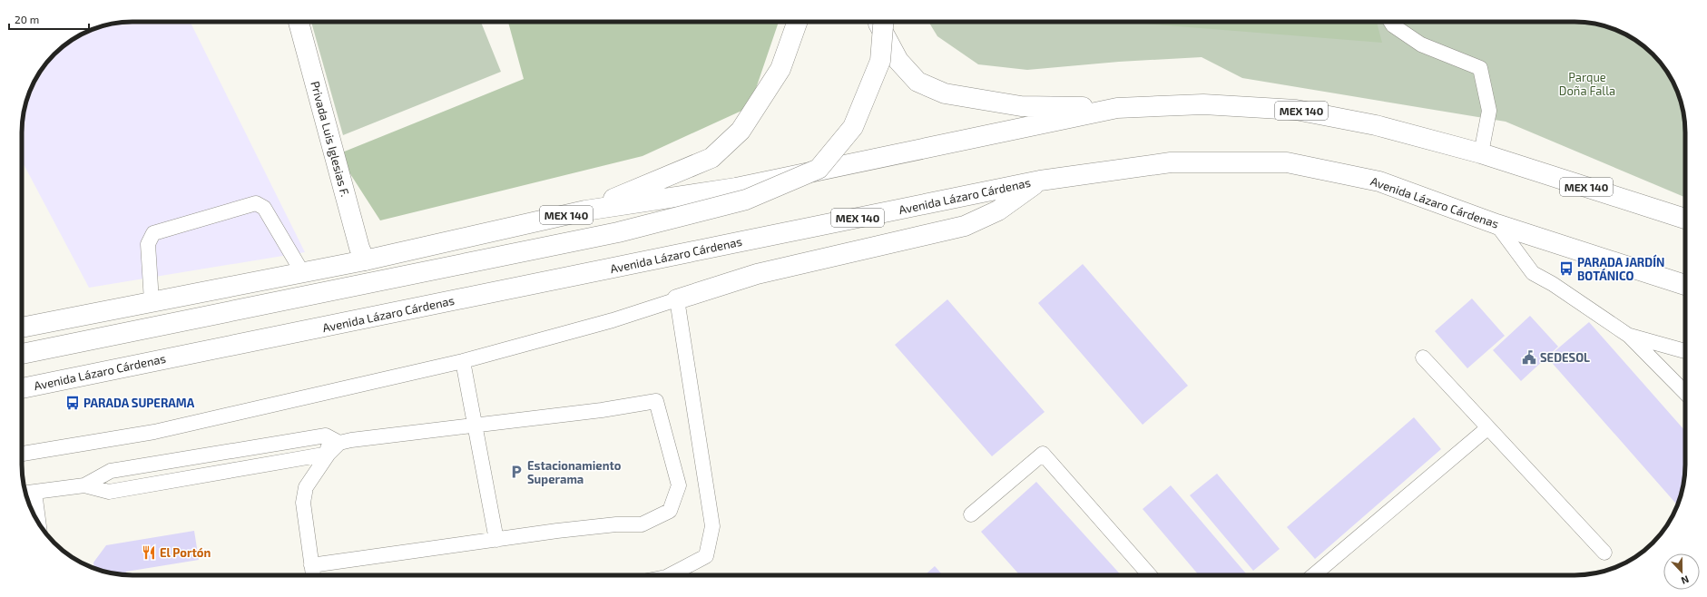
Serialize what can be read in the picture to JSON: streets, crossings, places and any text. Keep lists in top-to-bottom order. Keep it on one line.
{"streets":{"main road":["MEX 140","Privada Luis Iglesias F.","Avenida Lázaro Cárdenas"]},"crossings":[["MEX 140","Privada Luis Iglesias F."]],"parks":["Parque Doña Falla"],"places":{"bus stop":["PARADA JARDÍN BOTÁNICO","PARADA SUPERAMA"],"public building":["SEDESOL"],"parking":["Estacionamiento Superama"],"restaurant":["El Portón"]},"scale_bar":"20 m","north":"bottom"}
